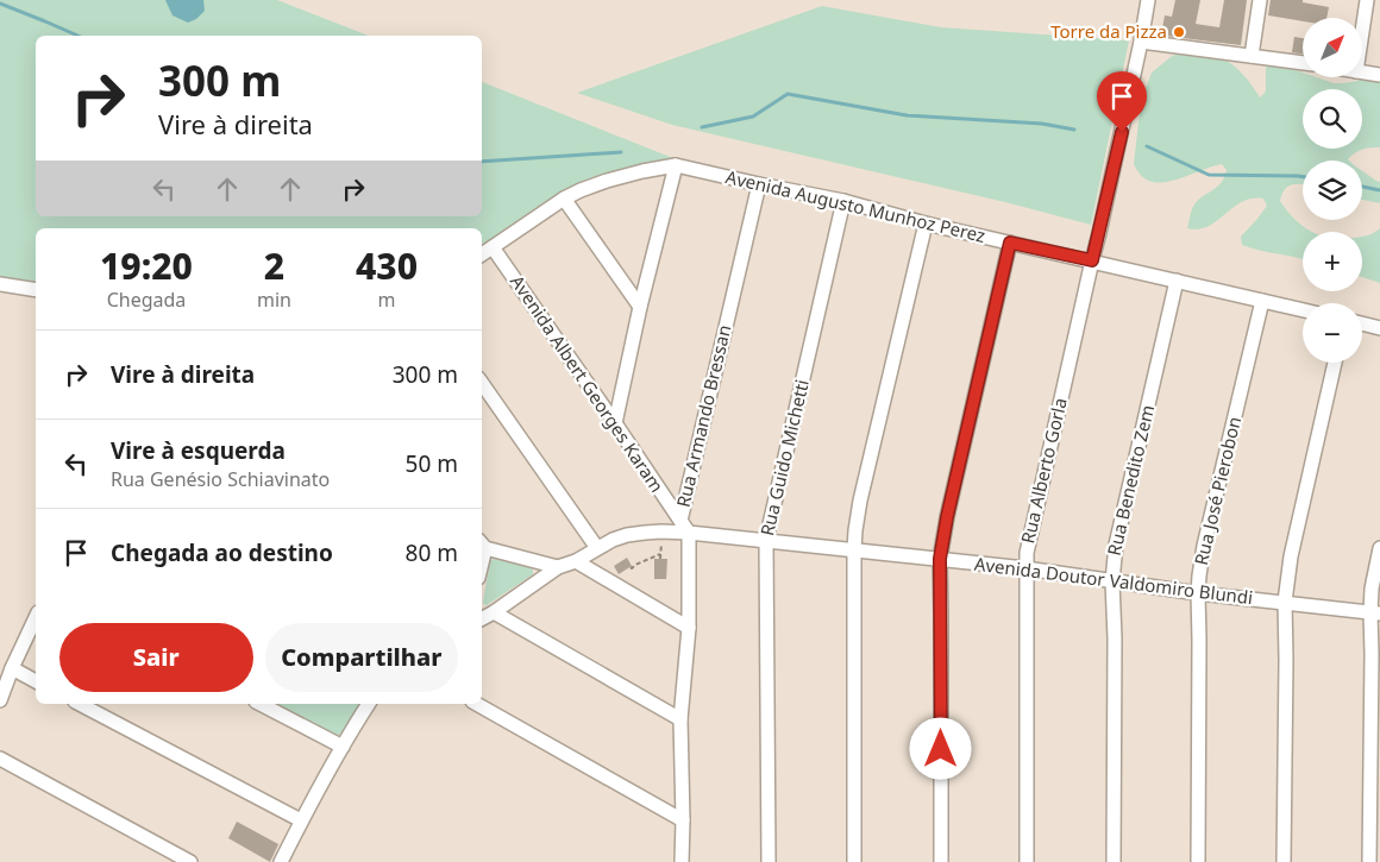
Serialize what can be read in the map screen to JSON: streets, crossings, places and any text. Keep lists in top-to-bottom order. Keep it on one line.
{"streets":{"street":["Avenida Augusto Munhoz Perez","Avenida Albert Georges Karam","Rua Armando Bressan","Rua Guido Michetti","Rua Alberto Gorla","Rua Benedito Zem","Rua José Pierobon","Avenida Doutor Valdomiro Blundi"]},"crossings":[["Avenida Augusto Munhoz Perez","Avenida Albert Georges Karam"],["Avenida Augusto Munhoz Perez","Rua Armando Bressan"],["Avenida Augusto Munhoz Perez","Rua Guido Michetti"],["Avenida Augusto Munhoz Perez","Rua Alberto Gorla"],["Avenida Augusto Munhoz Perez","Rua Benedito Zem"],["Avenida Augusto Munhoz Perez","Rua José Pierobon"],["Avenida Albert Georges Karam","Rua Armando Bressan"],["Rua Armando Bressan","Avenida Doutor Valdomiro Blundi"],["Rua Guido Michetti","Avenida Doutor Valdomiro Blundi"],["Rua Alberto Gorla","Avenida Doutor Valdomiro Blundi"],["Rua Benedito Zem","Avenida Doutor Valdomiro Blundi"],["Rua José Pierobon","Avenida Doutor Valdomiro Blundi"]],"places":["Torre da Pizza"],"north":"top right","page":{"map_buttons":["+","−"],"turn":["300 m","Vire à direita"],"eta":["19:20","Chegada","2","min","430","m"],"list":[{"name":"Vire à direita","value":"300 m"},{"name":"Vire à esquerda","note":"Rua Genésio Schiavinato","value":"50 m"},{"name":"Chegada ao destino","value":"80 m"}],"buttons":["Sair","Compartilhar"]}}
